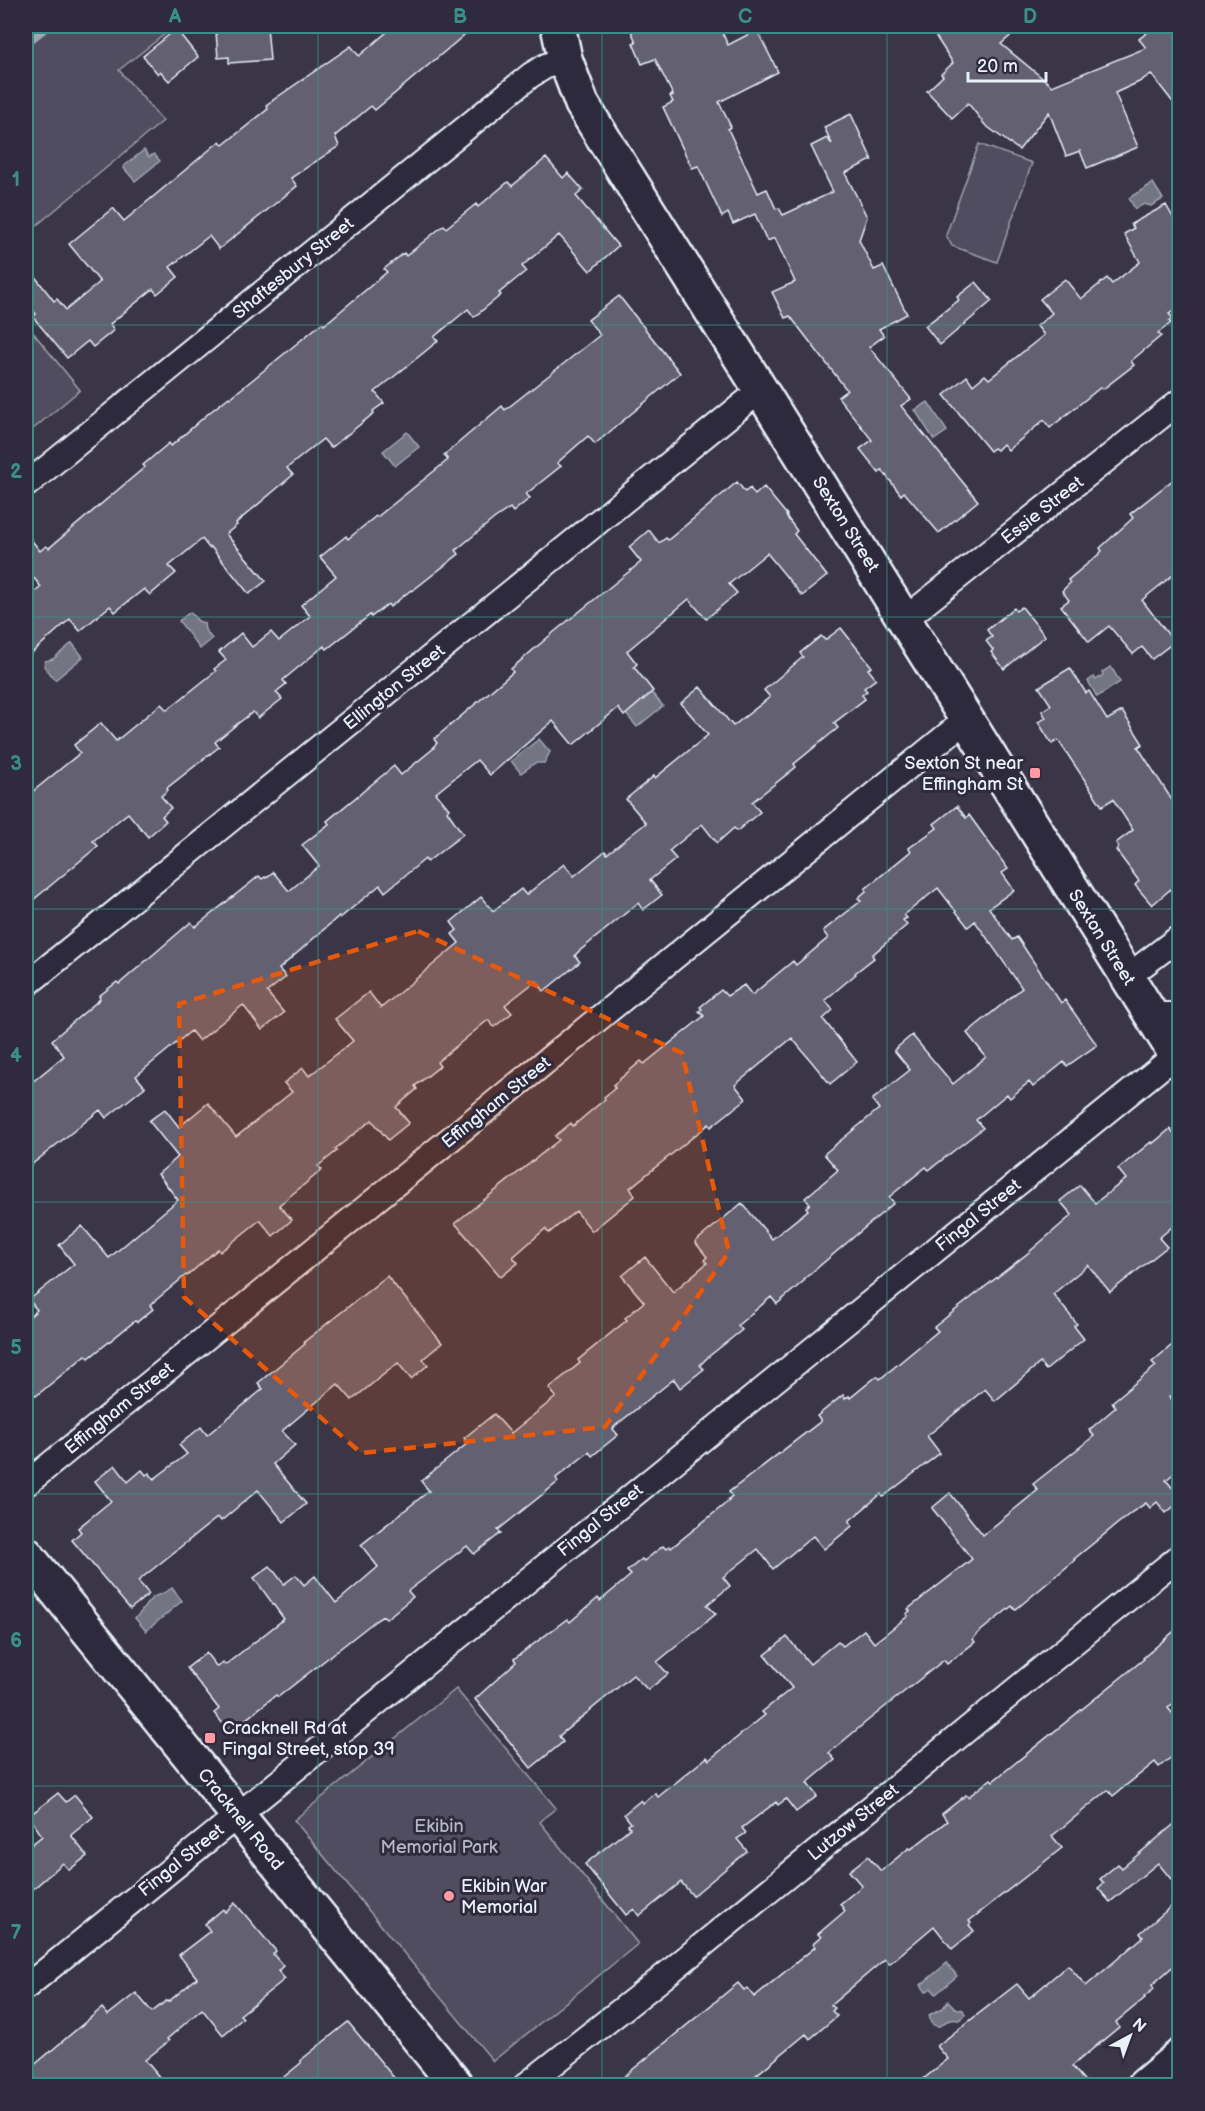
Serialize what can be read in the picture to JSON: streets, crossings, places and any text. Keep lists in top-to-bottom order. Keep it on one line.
{"streets":{"main road":["Sexton Street","Cracknell Road"],"street":["Shaftesbury Street","Essie Street","Ellington Street","Effingham Street","Fingal Street","Lutzow Street"]},"crossings":[["Shaftesbury Street","Sexton Street"],["Essie Street","Sexton Street"],["Sexton Street","Ellington Street"],["Sexton Street","Effingham Street"],["Sexton Street","Fingal Street"],["Fingal Street","Cracknell Road"]],"parks":["Ekibin Memorial Park"],"places":{"transit":["Sexton St near Effingham St","Cracknell Rd at Fingal Street, stop 39"],"other":["Ekibin War Memorial"]},"scale_bar":"20 m","north":"top right","grid":{"columns":["A","B","C","D"],"rows":["1","2","3","4","5","6","7"]}}
